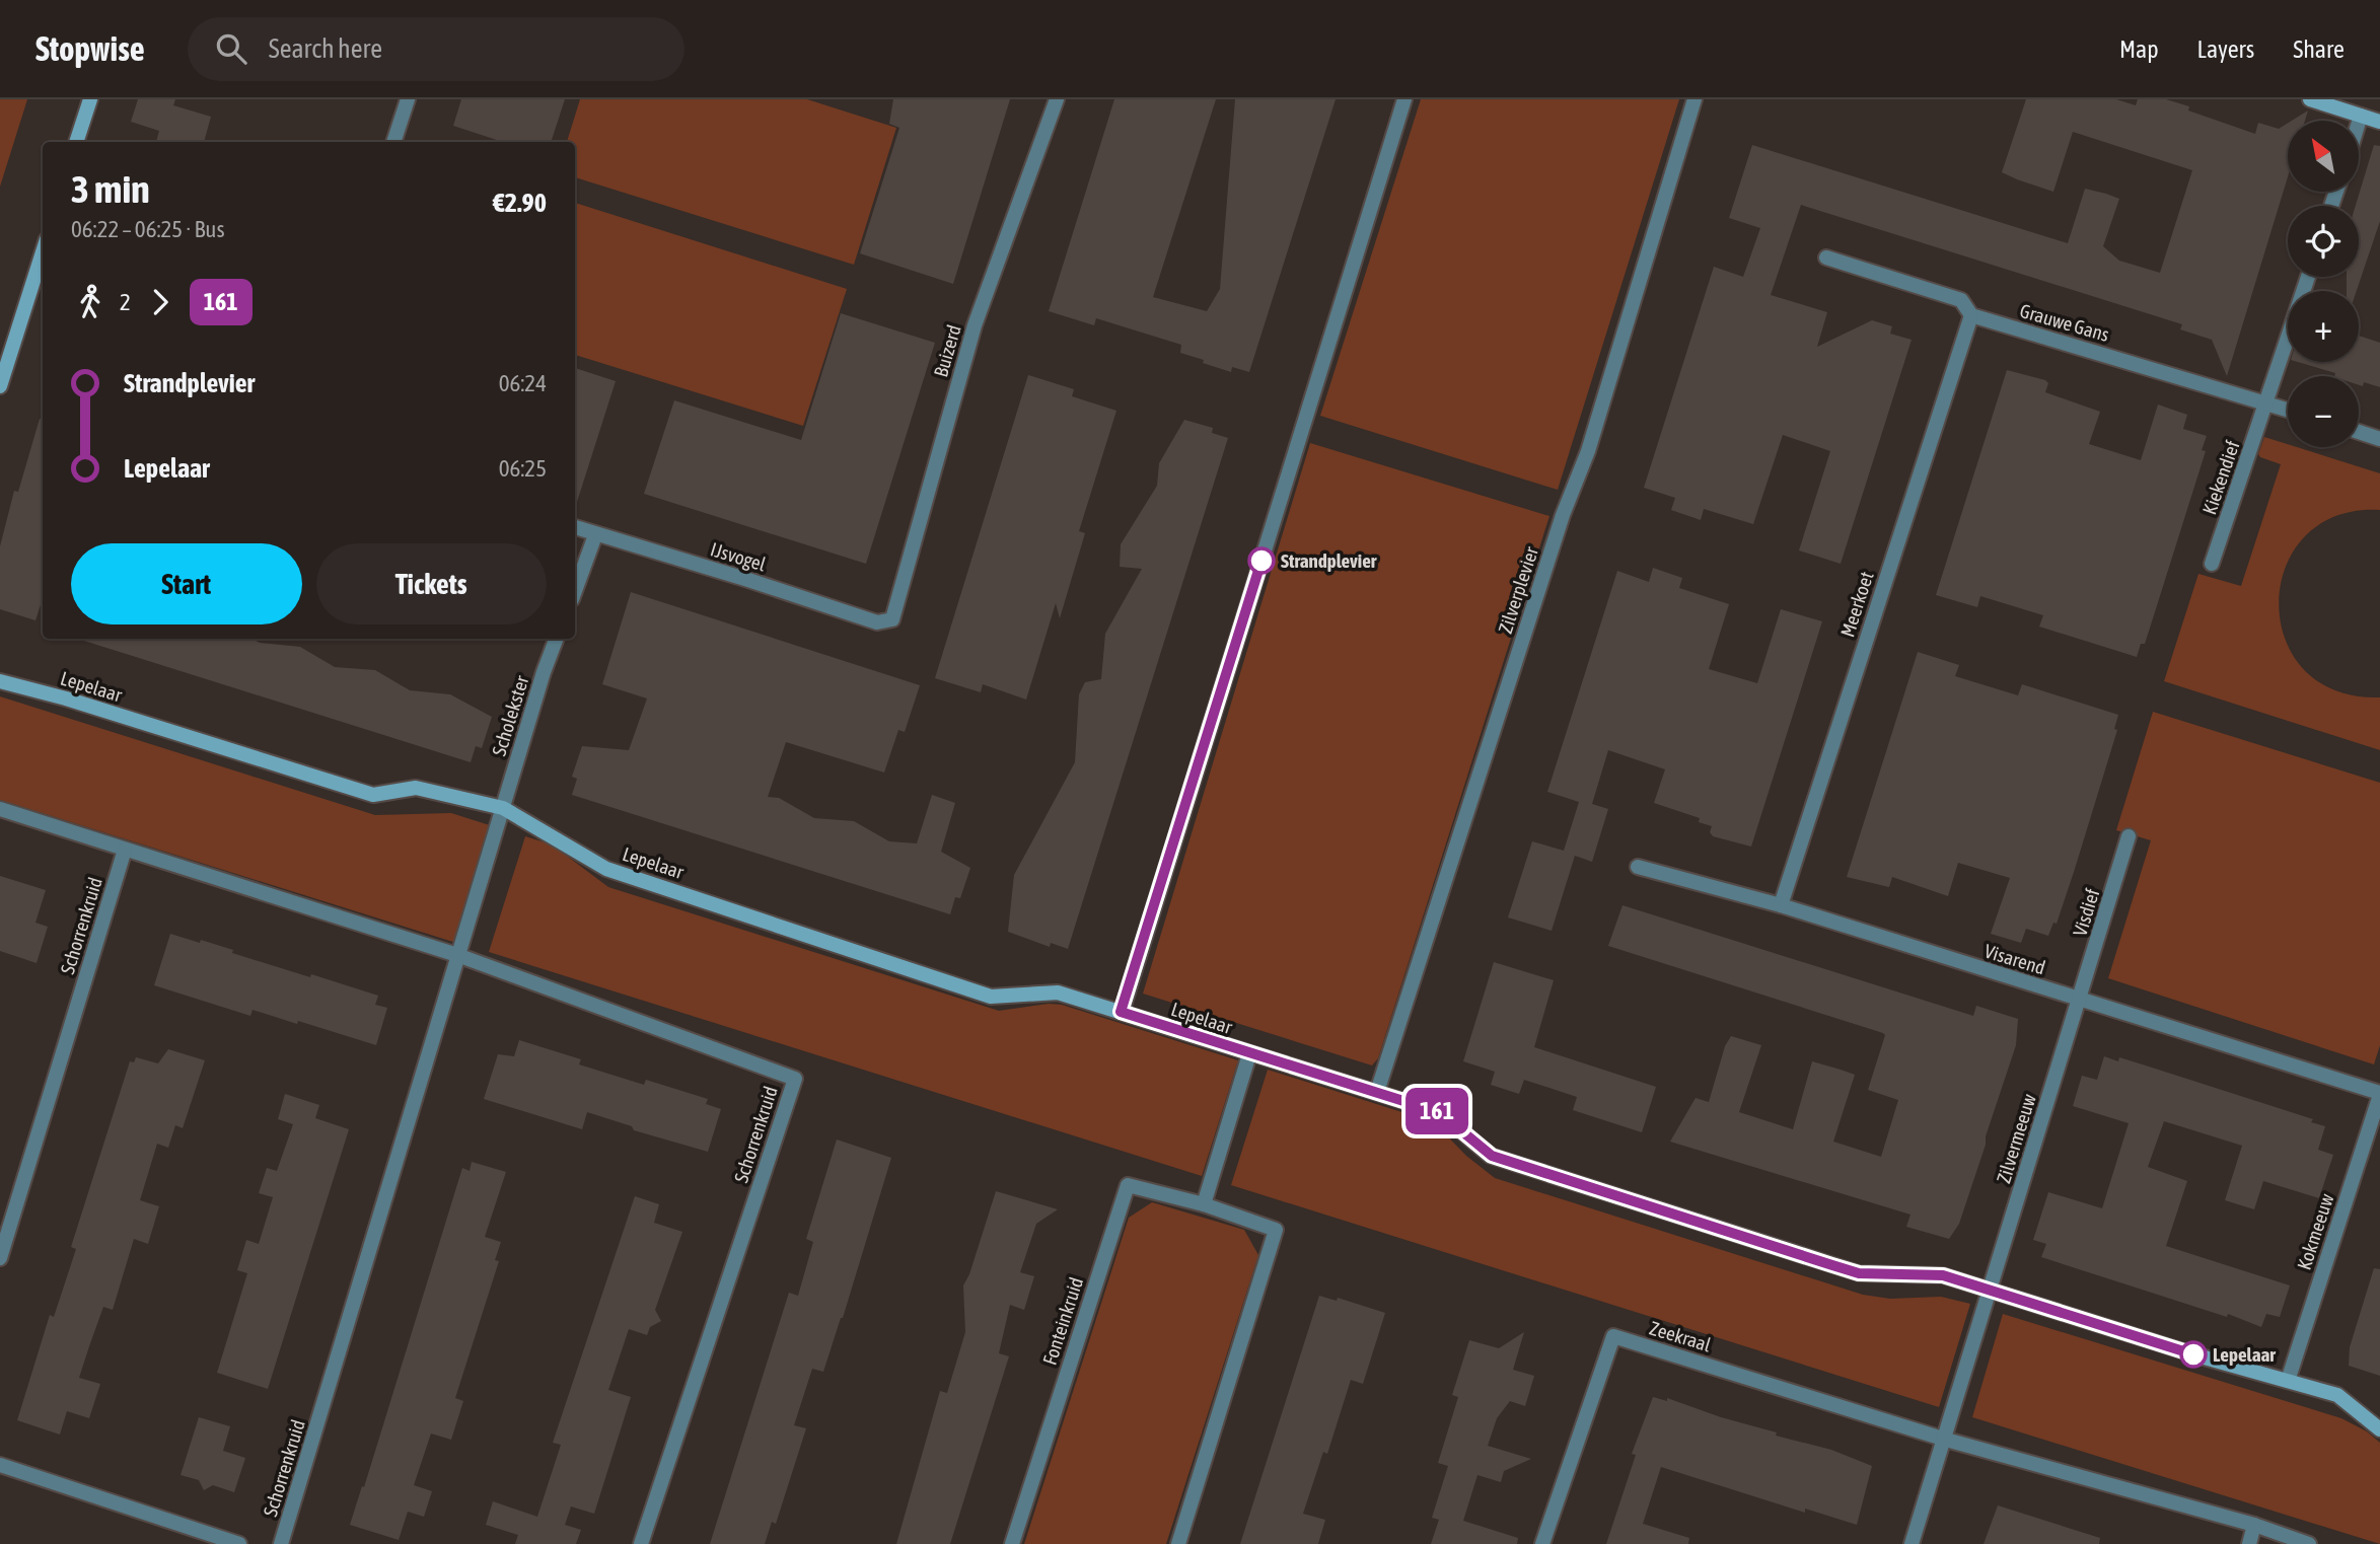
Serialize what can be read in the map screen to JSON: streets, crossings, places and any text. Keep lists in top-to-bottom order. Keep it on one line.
{"streets":{"street":["Grauwe Gans","Buizerd","Kiekendief","IJsvogel","Zilverplevier","Meerkoet","Lepelaar","Scholekster","Visdief","Schorrenkruid","Visarend","Zilvermeeuw","Kokmeeuw","Fonteinkruid","Zeekraal"]},"crossings":[["Grauwe Gans","Kiekendief"],["Grauwe Gans","Meerkoet"],["Buizerd","IJsvogel"],["Zilverplevier","Lepelaar"],["Meerkoet","Visarend"],["Lepelaar","Scholekster"],["Lepelaar","Schorrenkruid"],["Lepelaar","Zilvermeeuw"],["Lepelaar","Kokmeeuw"],["Scholekster","Schorrenkruid"],["Visdief","Visarend"],["Visdief","Zilvermeeuw"],["Visarend","Zilvermeeuw"],["Visarend","Kokmeeuw"]],"places":["Strandplevier","Lepelaar"],"lines":["bus line 161"],"north":"top left","page":{"header":"Stopwise","search":"Search here","nav":["Map","Layers","Share"],"on_map":"161","map_buttons":["+","−"],"heading":["3 min","06:22 – 06:25 · Bus","€2.90"],"legs":["2","161"],"list":[{"name":"Strandplevier","value":"06:24"},{"name":"Lepelaar","value":"06:25"}],"buttons":["Start","Tickets"]}}
